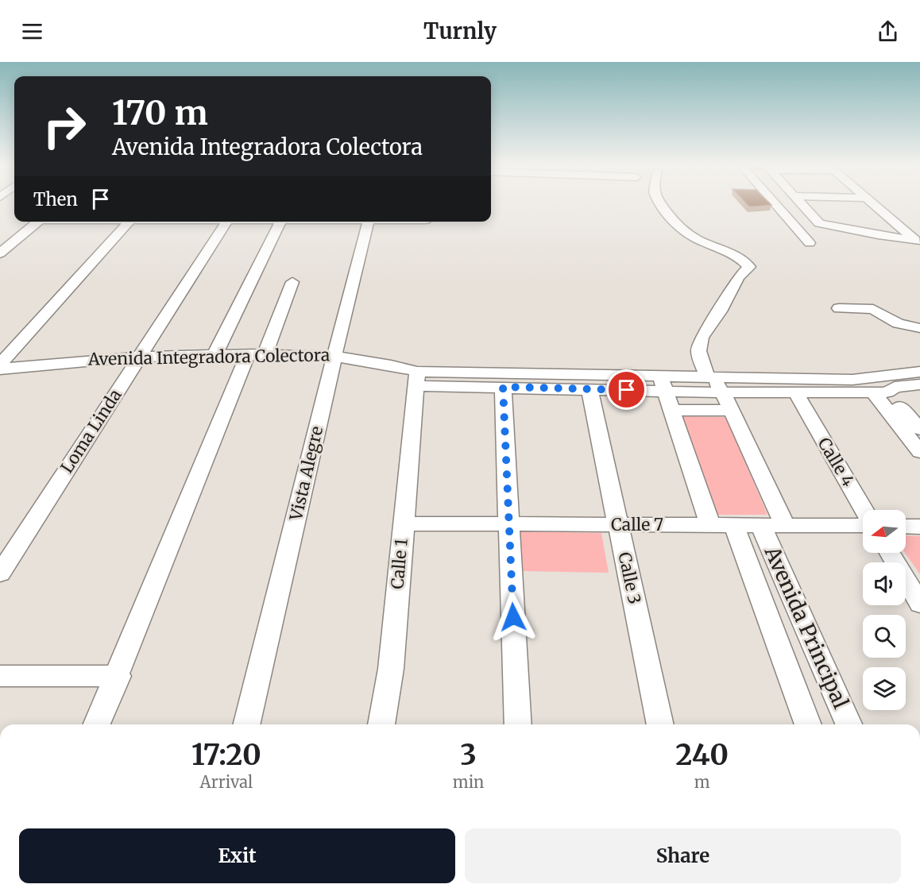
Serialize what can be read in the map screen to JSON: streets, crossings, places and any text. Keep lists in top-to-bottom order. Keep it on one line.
{"streets":{"street":["Avenida Integradora Colectora","Loma Linda","Calle 4","Vista Alegre","Calle 7","Calle 1","Calle 3","Avenida Principal"]},"crossings":[["Avenida Integradora Colectora","Loma Linda"],["Avenida Integradora Colectora","Calle 4"],["Avenida Integradora Colectora","Vista Alegre"],["Avenida Integradora Colectora","Calle 1"],["Avenida Integradora Colectora","Calle 3"],["Avenida Integradora Colectora","Avenida Principal"],["Calle 7","Calle 1"],["Calle 7","Calle 3"],["Calle 7","Avenida Principal"]],"north":"left","page":{"header":"Turnly","turn":["170 m","Avenida Integradora Colectora"],"then":"Then","eta":["17:20","Arrival","3","min","240","m"],"buttons":["Exit","Share"]}}
